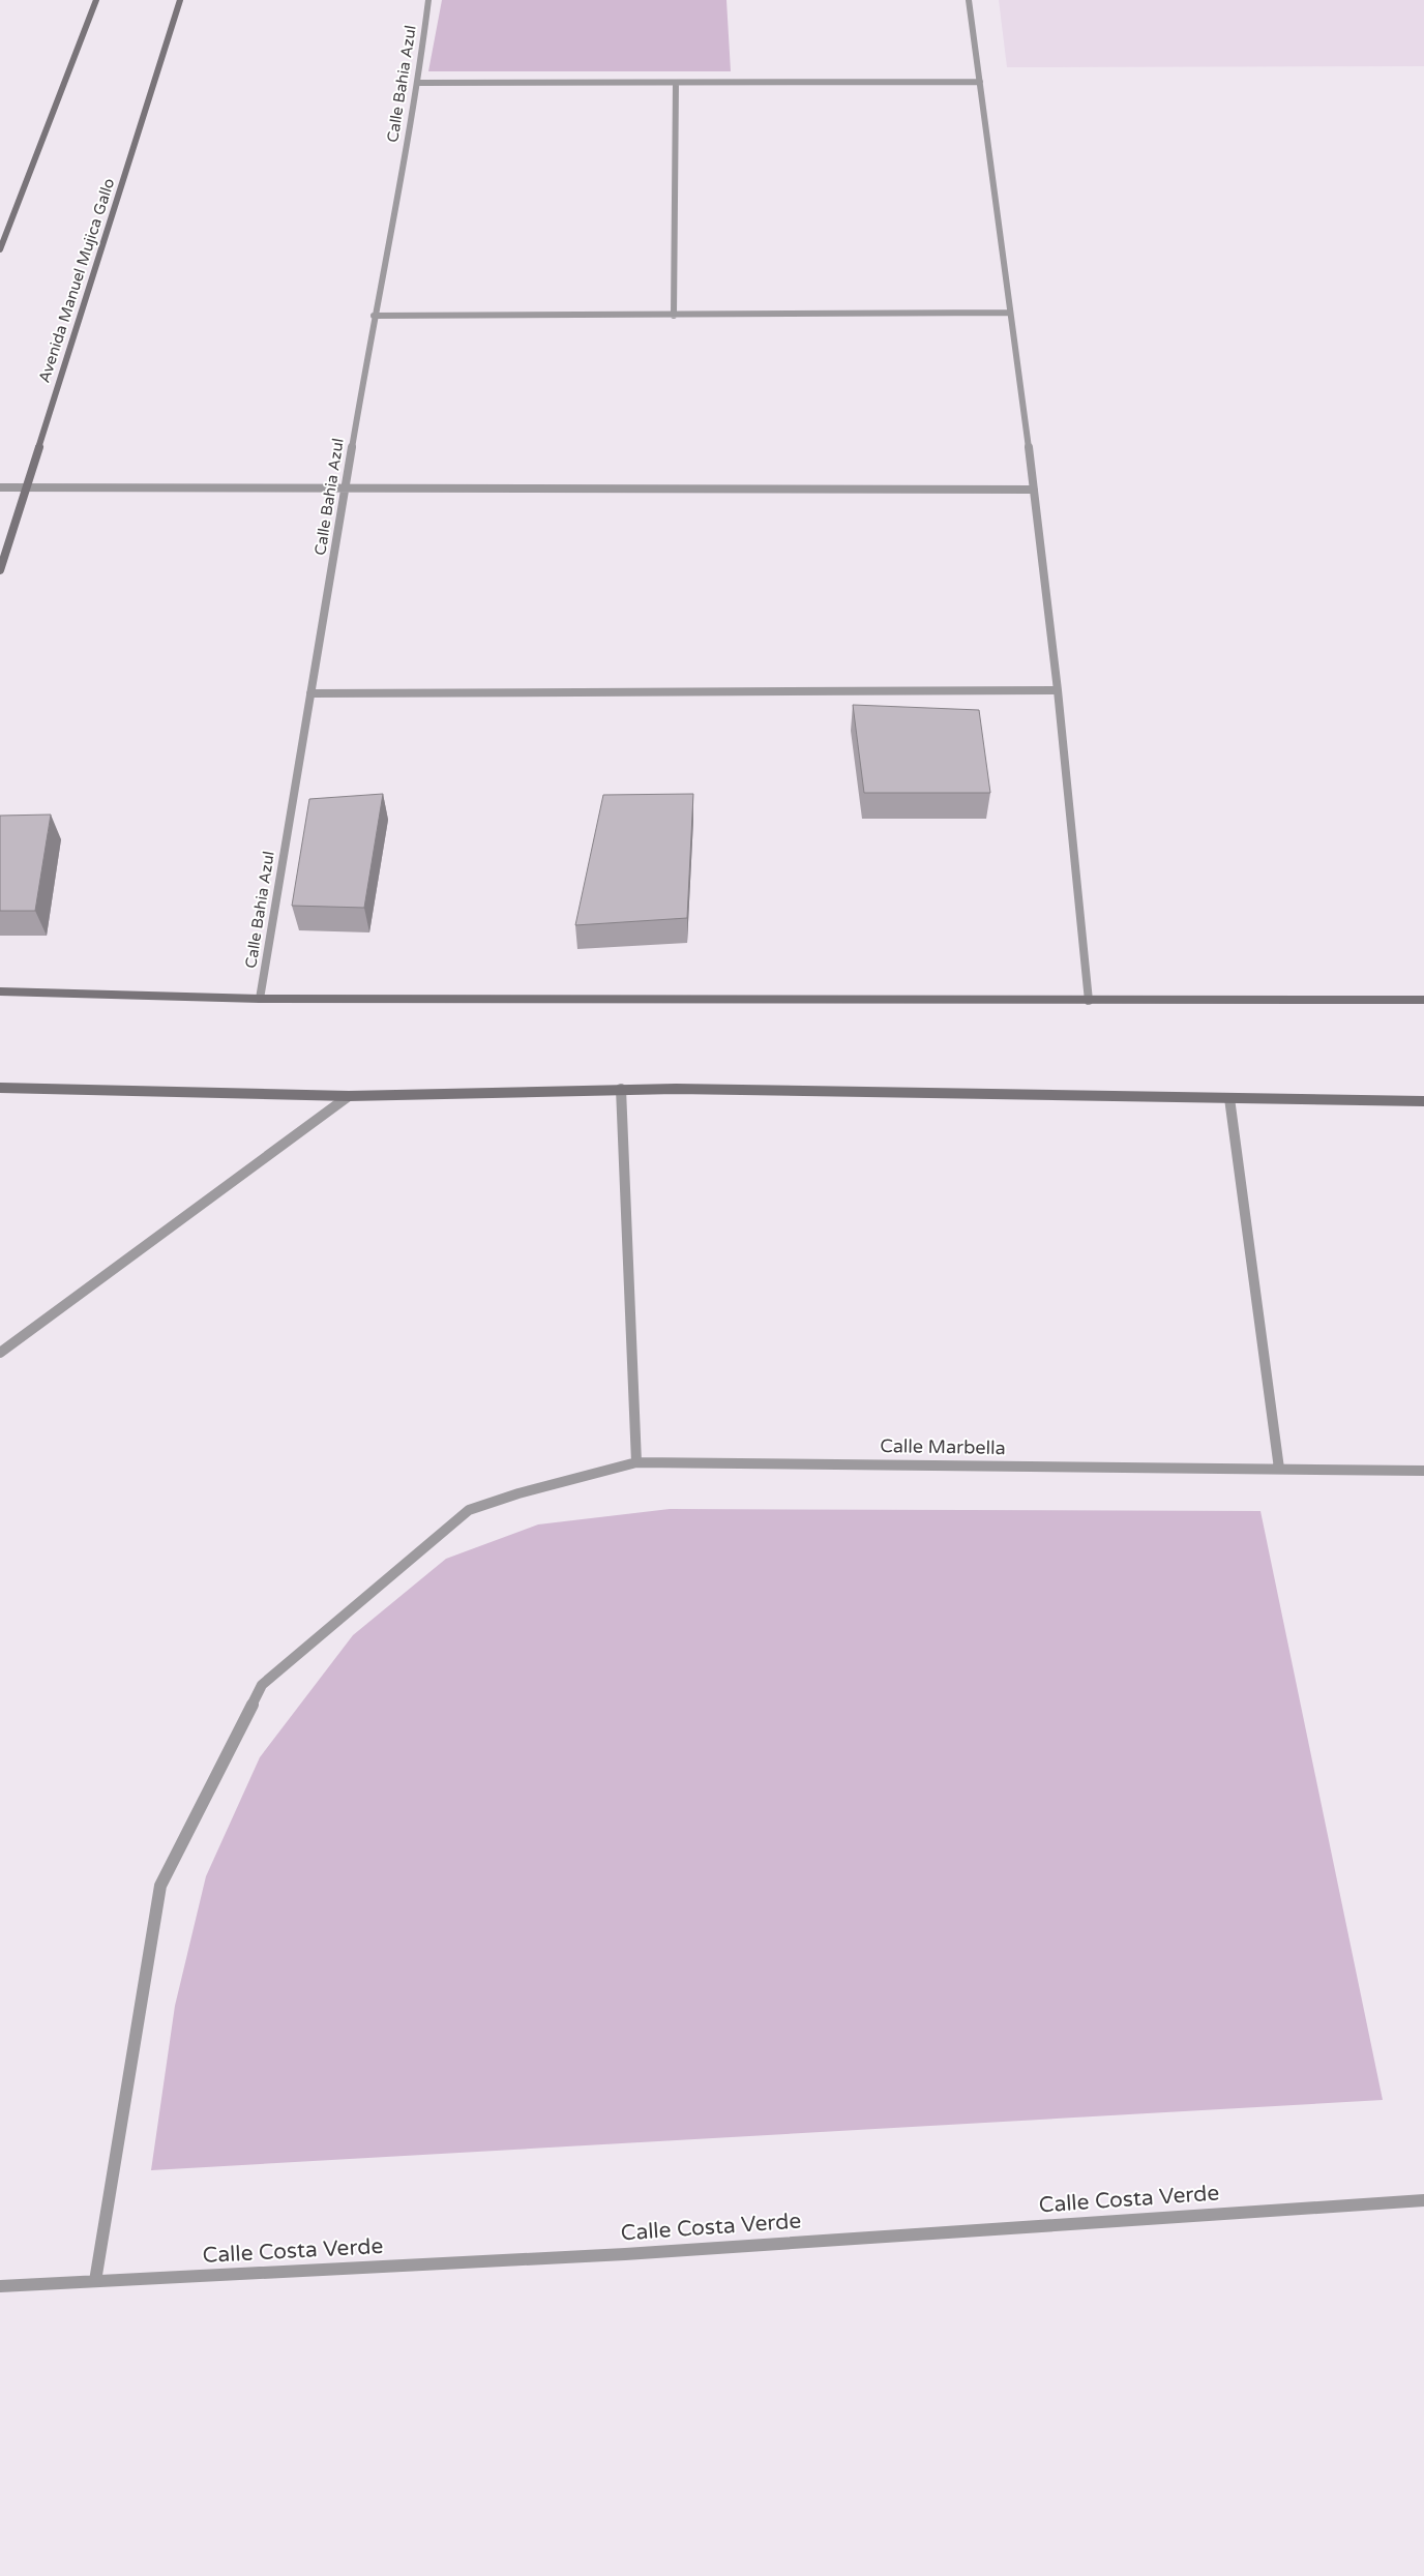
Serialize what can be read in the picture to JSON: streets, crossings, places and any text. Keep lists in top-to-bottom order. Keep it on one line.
{"streets":{"street":["Calle Bahia Azul","Avenida Manuel Mujica Gallo","Calle Marbella","Calle Costa Verde"]},"crossings":[["Calle Marbella","Calle Costa Verde"]]}
